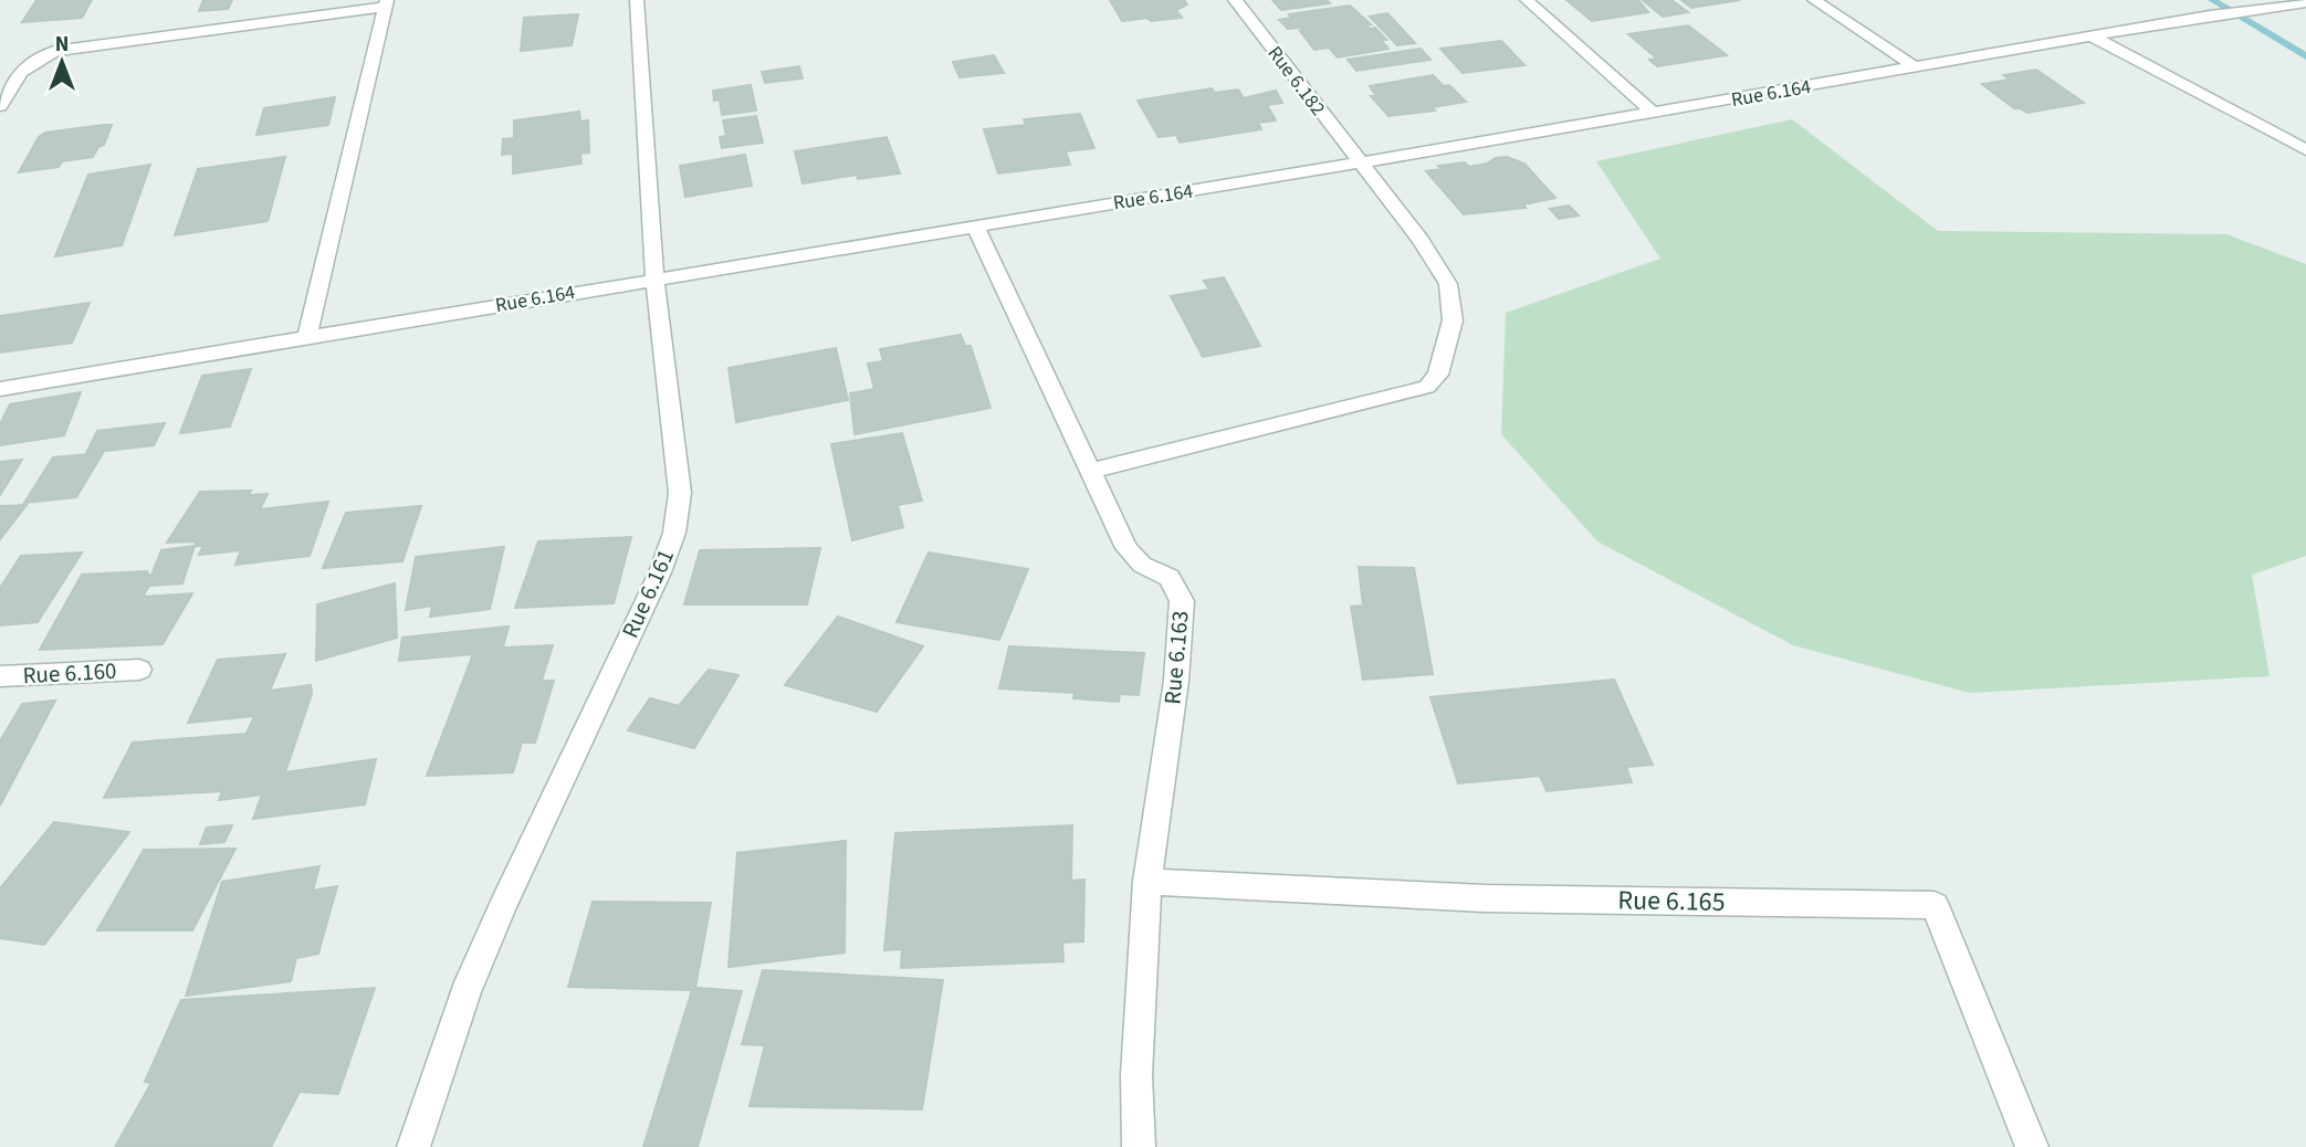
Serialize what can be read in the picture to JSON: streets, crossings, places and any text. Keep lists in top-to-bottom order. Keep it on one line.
{"streets":{"street":["Rue 6.182","Rue 6.164","Rue 6.161","Rue 6.163","Rue 6.160","Rue 6.165"]},"crossings":[["Rue 6.182","Rue 6.164"],["Rue 6.182","Rue 6.163"],["Rue 6.164","Rue 6.161"],["Rue 6.164","Rue 6.163"],["Rue 6.163","Rue 6.165"]],"north":"top"}
